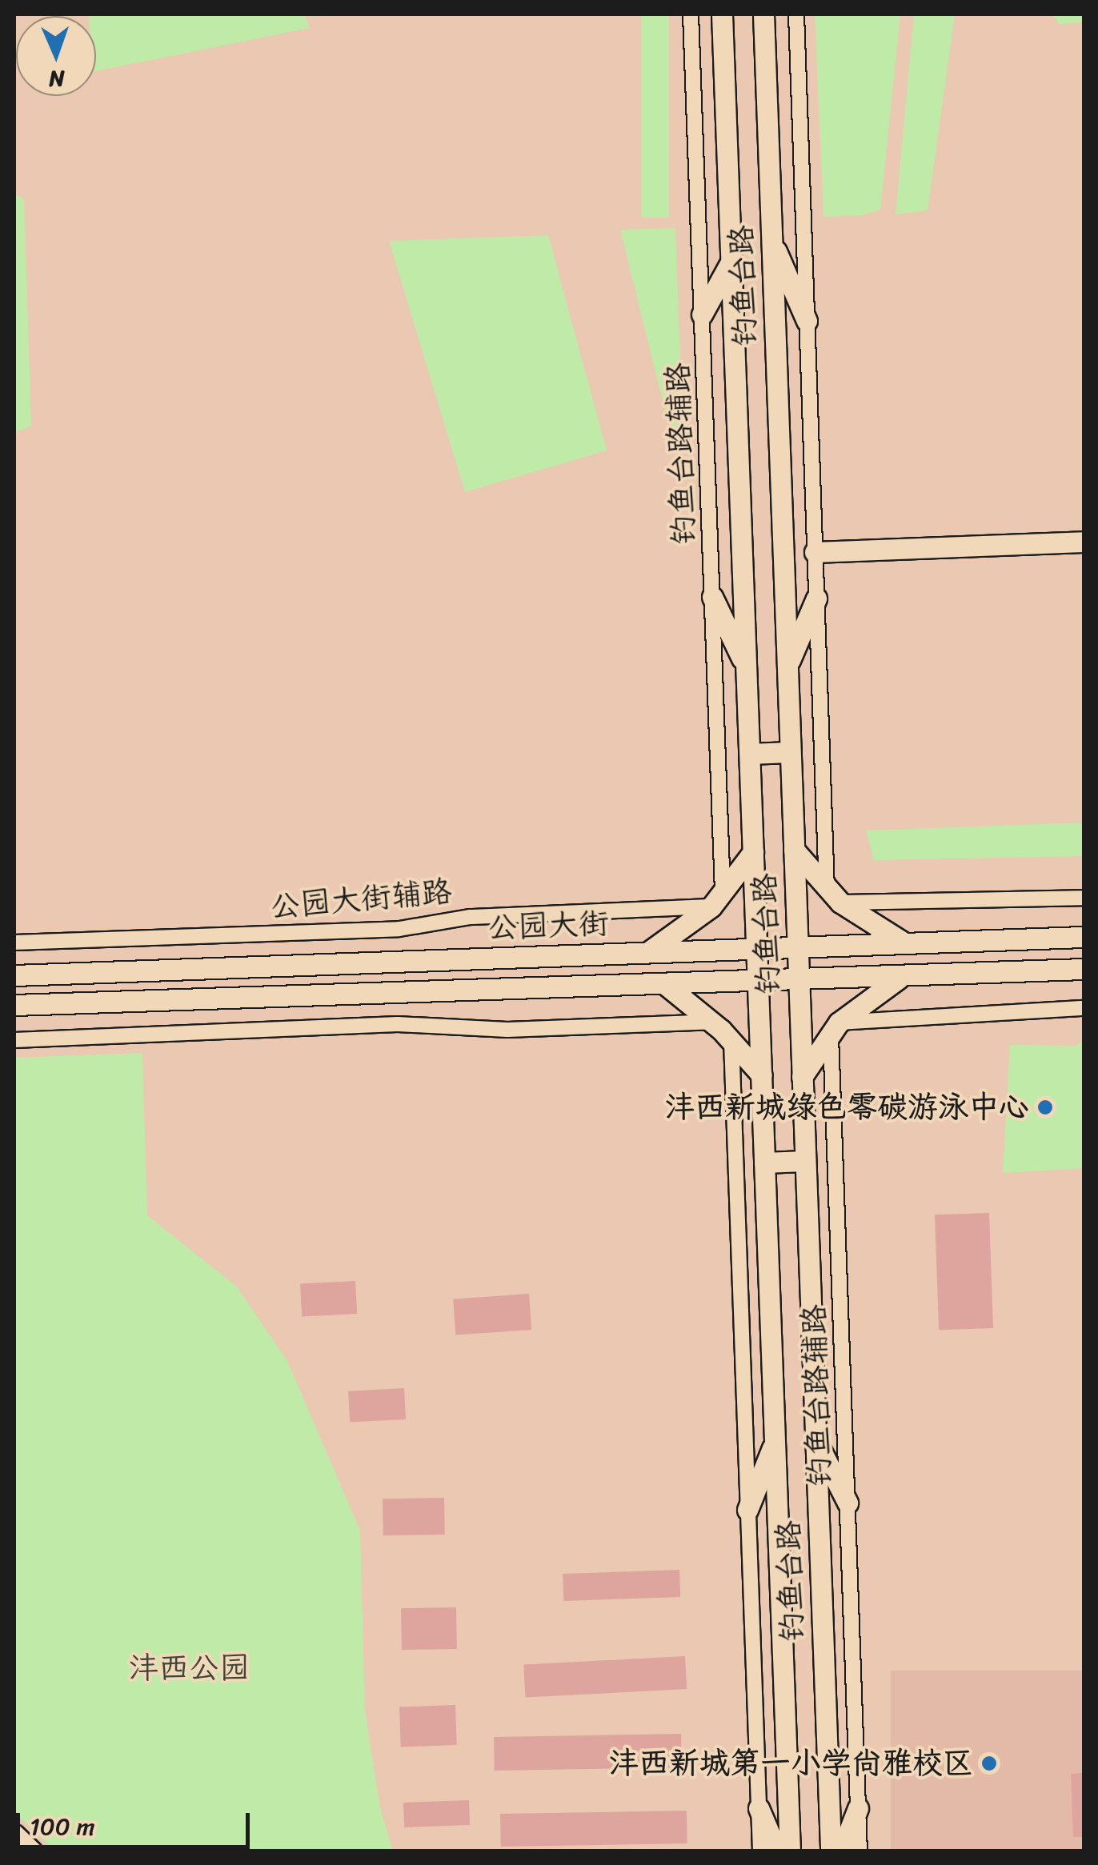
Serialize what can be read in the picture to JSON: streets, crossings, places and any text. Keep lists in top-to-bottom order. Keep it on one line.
{"streets":{"main road":["钓鱼台路","公园大街"],"street":["钓鱼台路辅路","公园大街辅路"]},"crossings":[["钓鱼台路","公园大街"],["钓鱼台路辅路","公园大街辅路"]],"parks":["沣西公园"],"places":["沣西新城绿色零碳游泳中心","沣西新城第一小学尚雅校区"],"scale_bar":"100 m","north":"bottom"}
